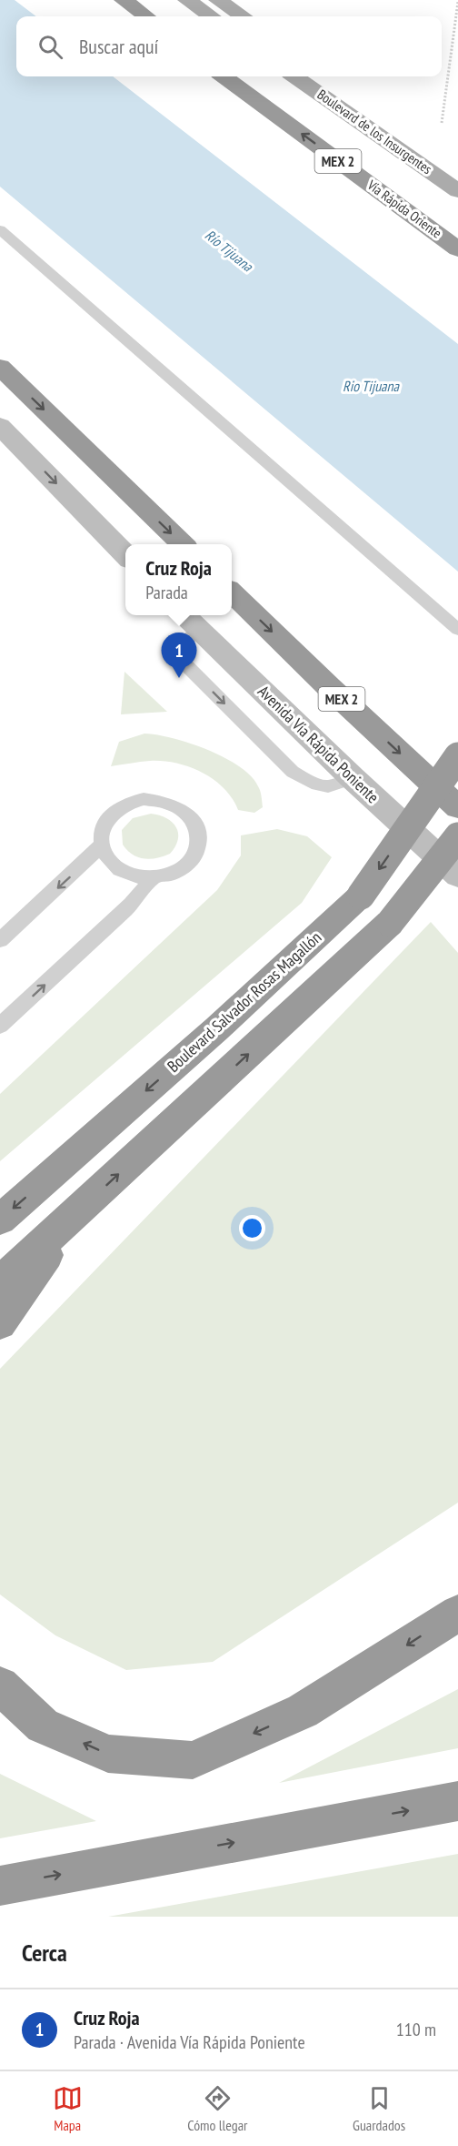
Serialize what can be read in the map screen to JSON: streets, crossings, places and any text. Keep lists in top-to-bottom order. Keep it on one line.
{"streets":{"highway":["MEX 2","Vía Rápida Oriente","Boulevard Salvador Rosas Magallón"],"main road":["Boulevard de los Insurgentes","Avenida Vía Rápida Poniente"]},"one_way":["Vía Rápida Oriente"],"water":["Río Tijuana","Rio Tijuana"],"page":{"search":"Buscar aquí","popup":["Cruz Roja","Parada"],"pins":"1","heading":"Cerca","list":[{"mark":"1","name":"Cruz Roja","note":"Parada · Avenida Vía Rápida Poniente","value":"110 m"}],"nav":["Mapa","Cómo llegar","Guardados"]}}
